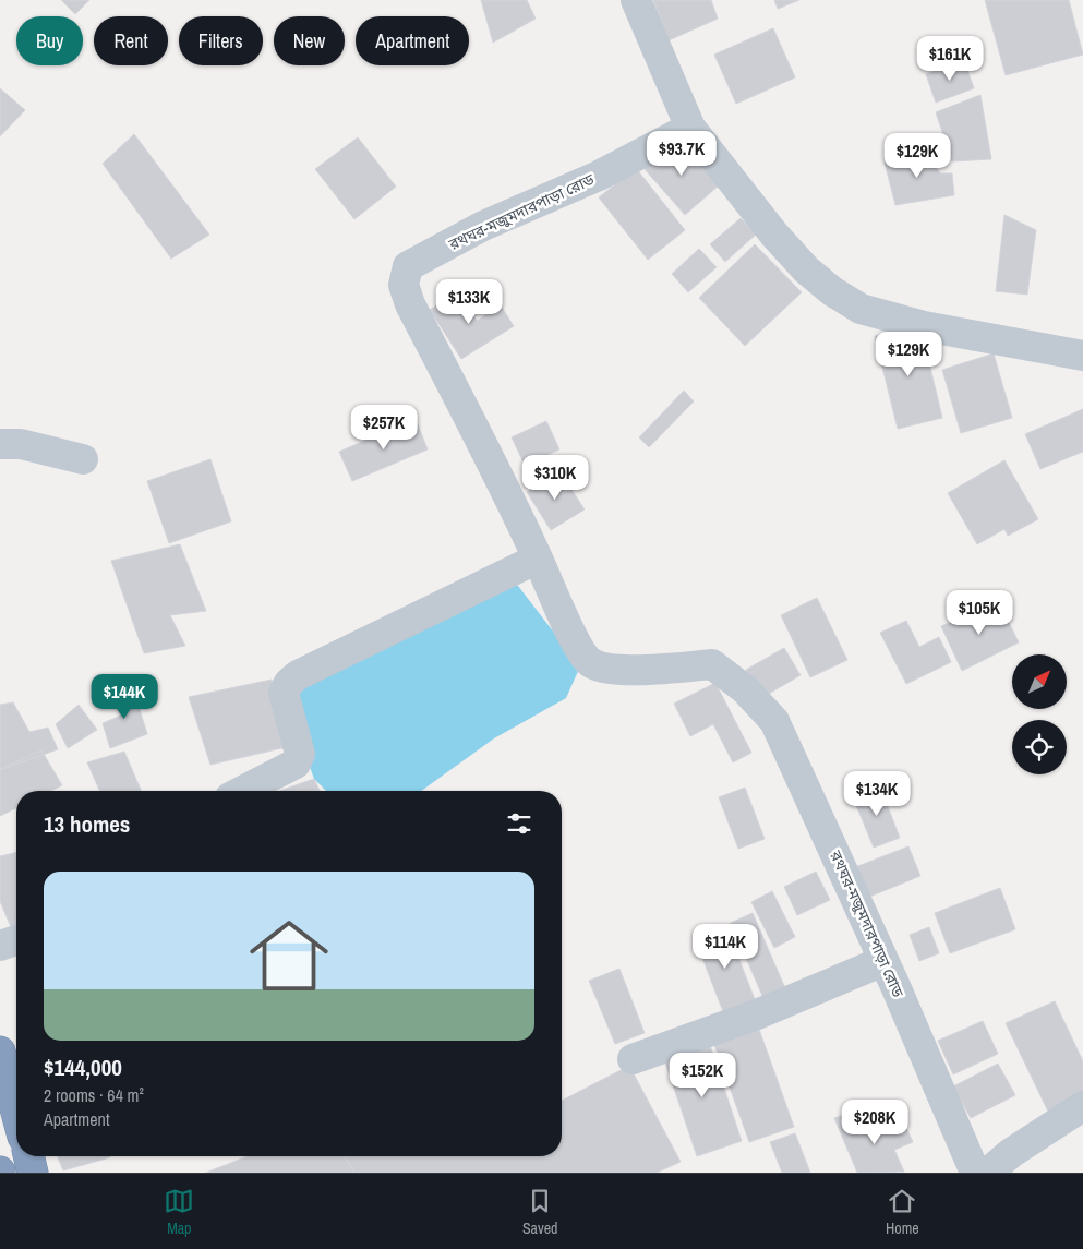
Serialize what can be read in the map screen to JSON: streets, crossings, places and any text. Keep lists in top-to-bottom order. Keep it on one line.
{"streets":{"street":["রথঘর-মজুমদারপাড়া রোড"]},"north":"top right","page":{"chip":["Buy","Rent","Filters","New","Apartment"],"price":["$161K","$93.7K","$129K","$133K","$129K","$257K","$310K","$105K","$144K","$134K","$114K","$152K","$208K"],"heading":"13 homes","list":[{"name":"$144,000","note":"2 rooms · 64 m² · Apartment"}],"tabs":["Map","Saved","Home"]}}
